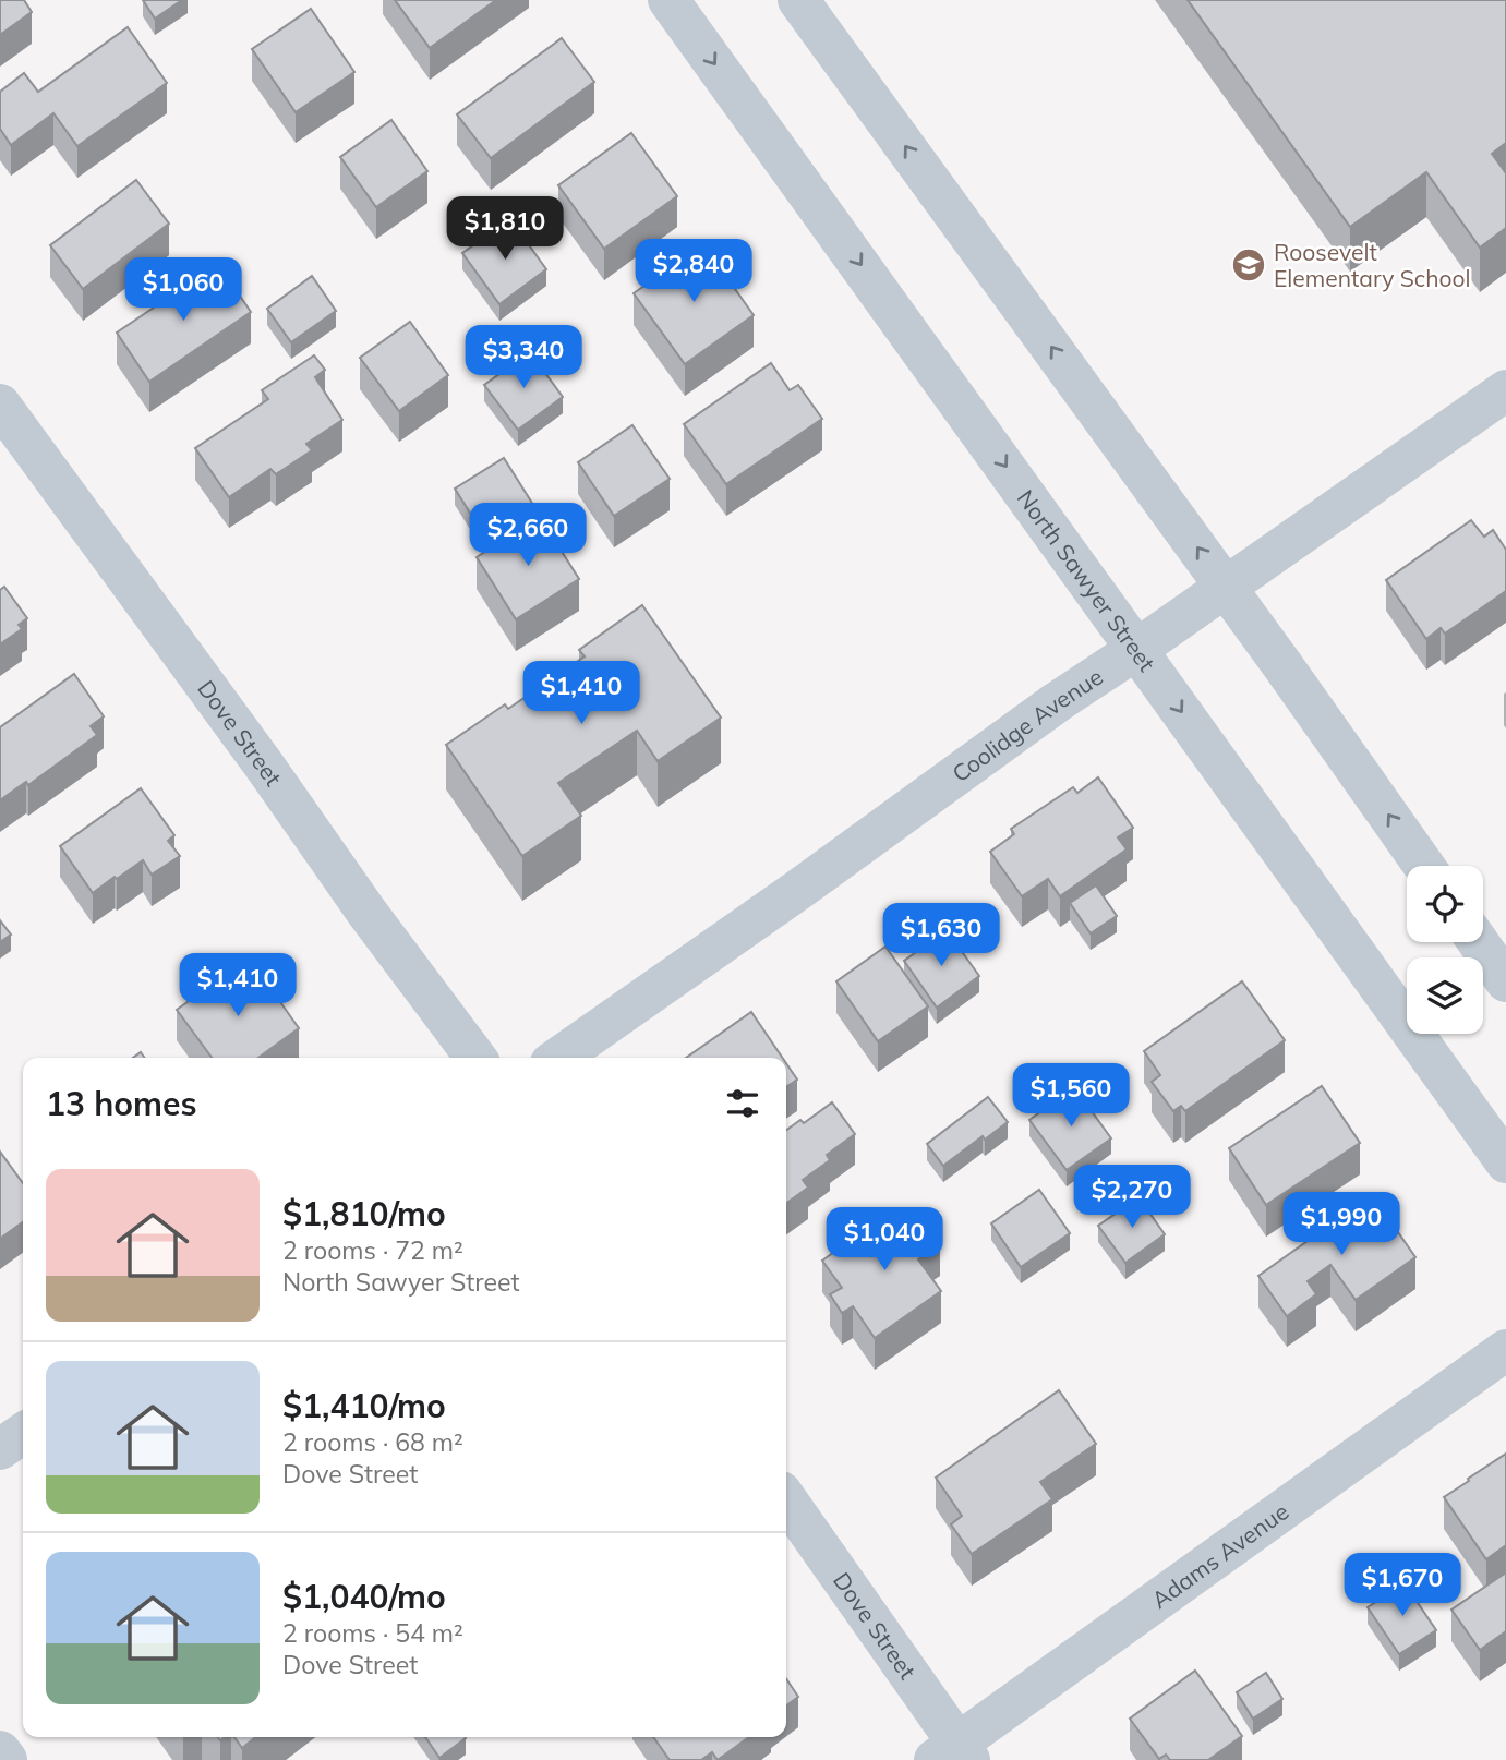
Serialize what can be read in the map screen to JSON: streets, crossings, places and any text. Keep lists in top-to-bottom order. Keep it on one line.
{"streets":{"street":["North Sawyer Street","Coolidge Avenue","Dove Street","Adams Avenue"]},"crossings":[["North Sawyer Street","Coolidge Avenue"],["Dove Street","Adams Avenue"]],"places":{"school or university":["Roosevelt Elementary School"]},"page":{"price":["$1,810","$2,840","$1,060","$3,340","$2,660","$1,410","$1,630","$1,410","$1,560","$2,270","$1,990","$1,040","$1,670"],"heading":"13 homes","list":[{"name":"$1,810/mo","note":"2 rooms · 72 m² · North Sawyer Street"},{"name":"$1,410/mo","note":"2 rooms · 68 m² · Dove Street"},{"name":"$1,040/mo","note":"2 rooms · 54 m² · Dove Street"}]}}
